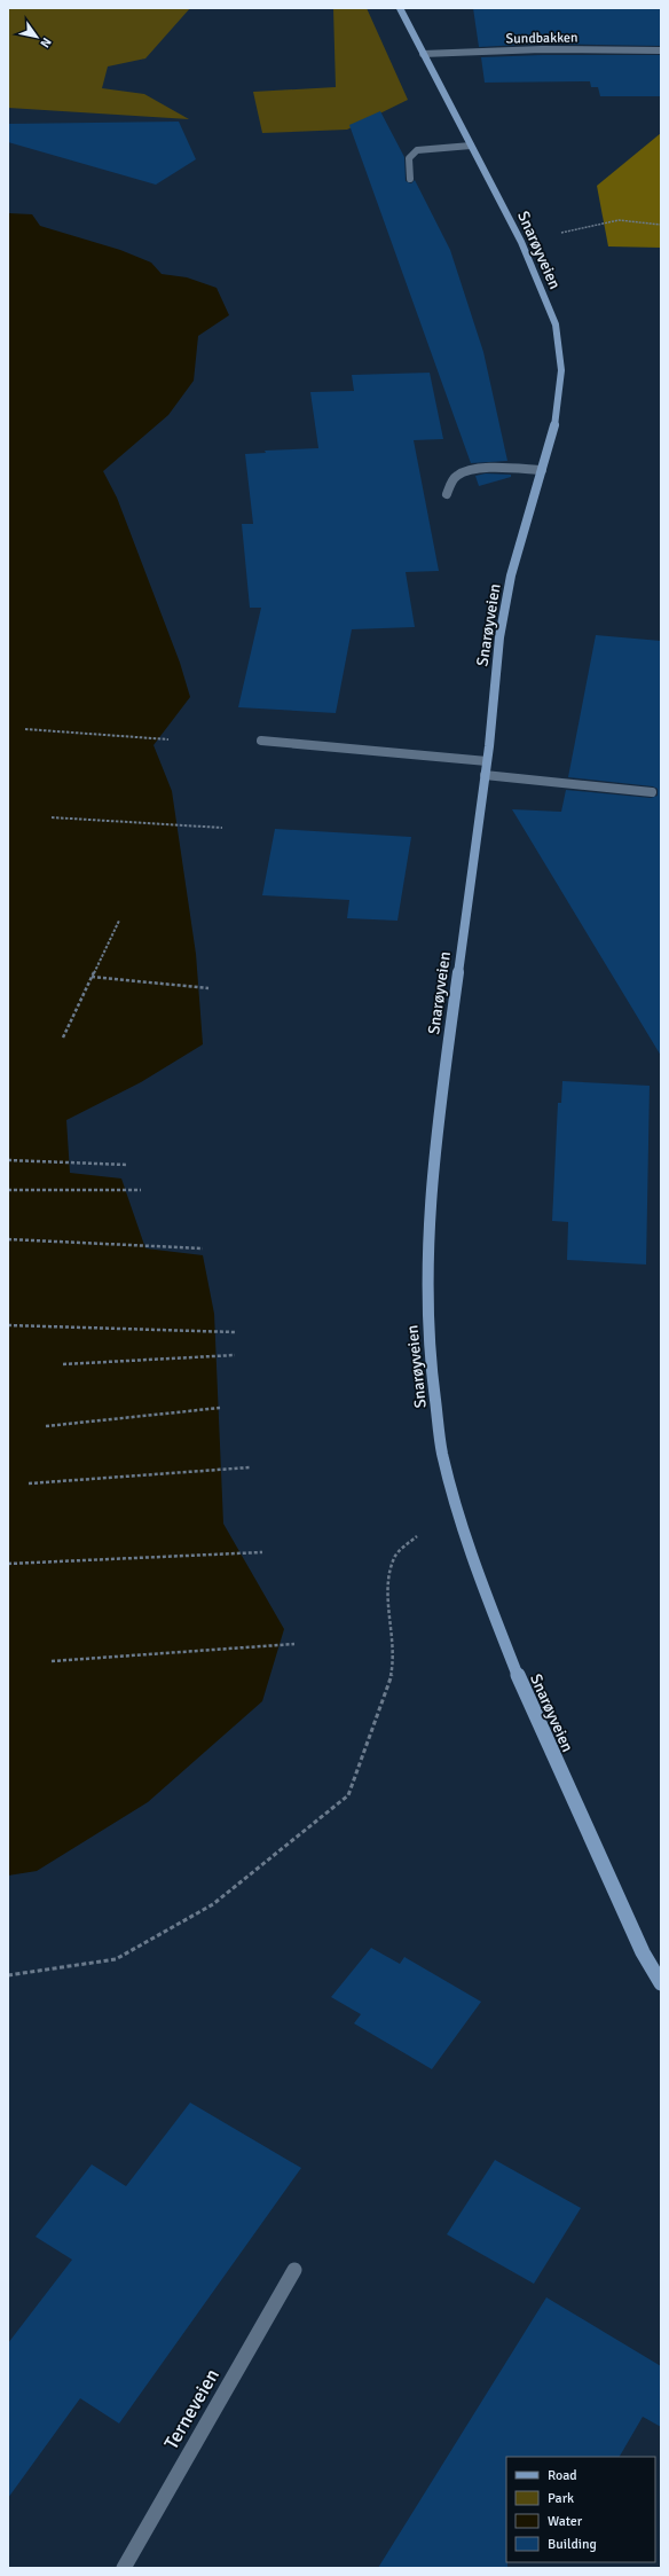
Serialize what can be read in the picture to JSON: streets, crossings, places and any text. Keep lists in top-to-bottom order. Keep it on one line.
{"streets":{"street":["Sundbakken","Snarøyveien","Terneveien"]},"crossings":[["Sundbakken","Snarøyveien"]],"legend":["Road","Park","Water","Building"],"north":"bottom right"}
